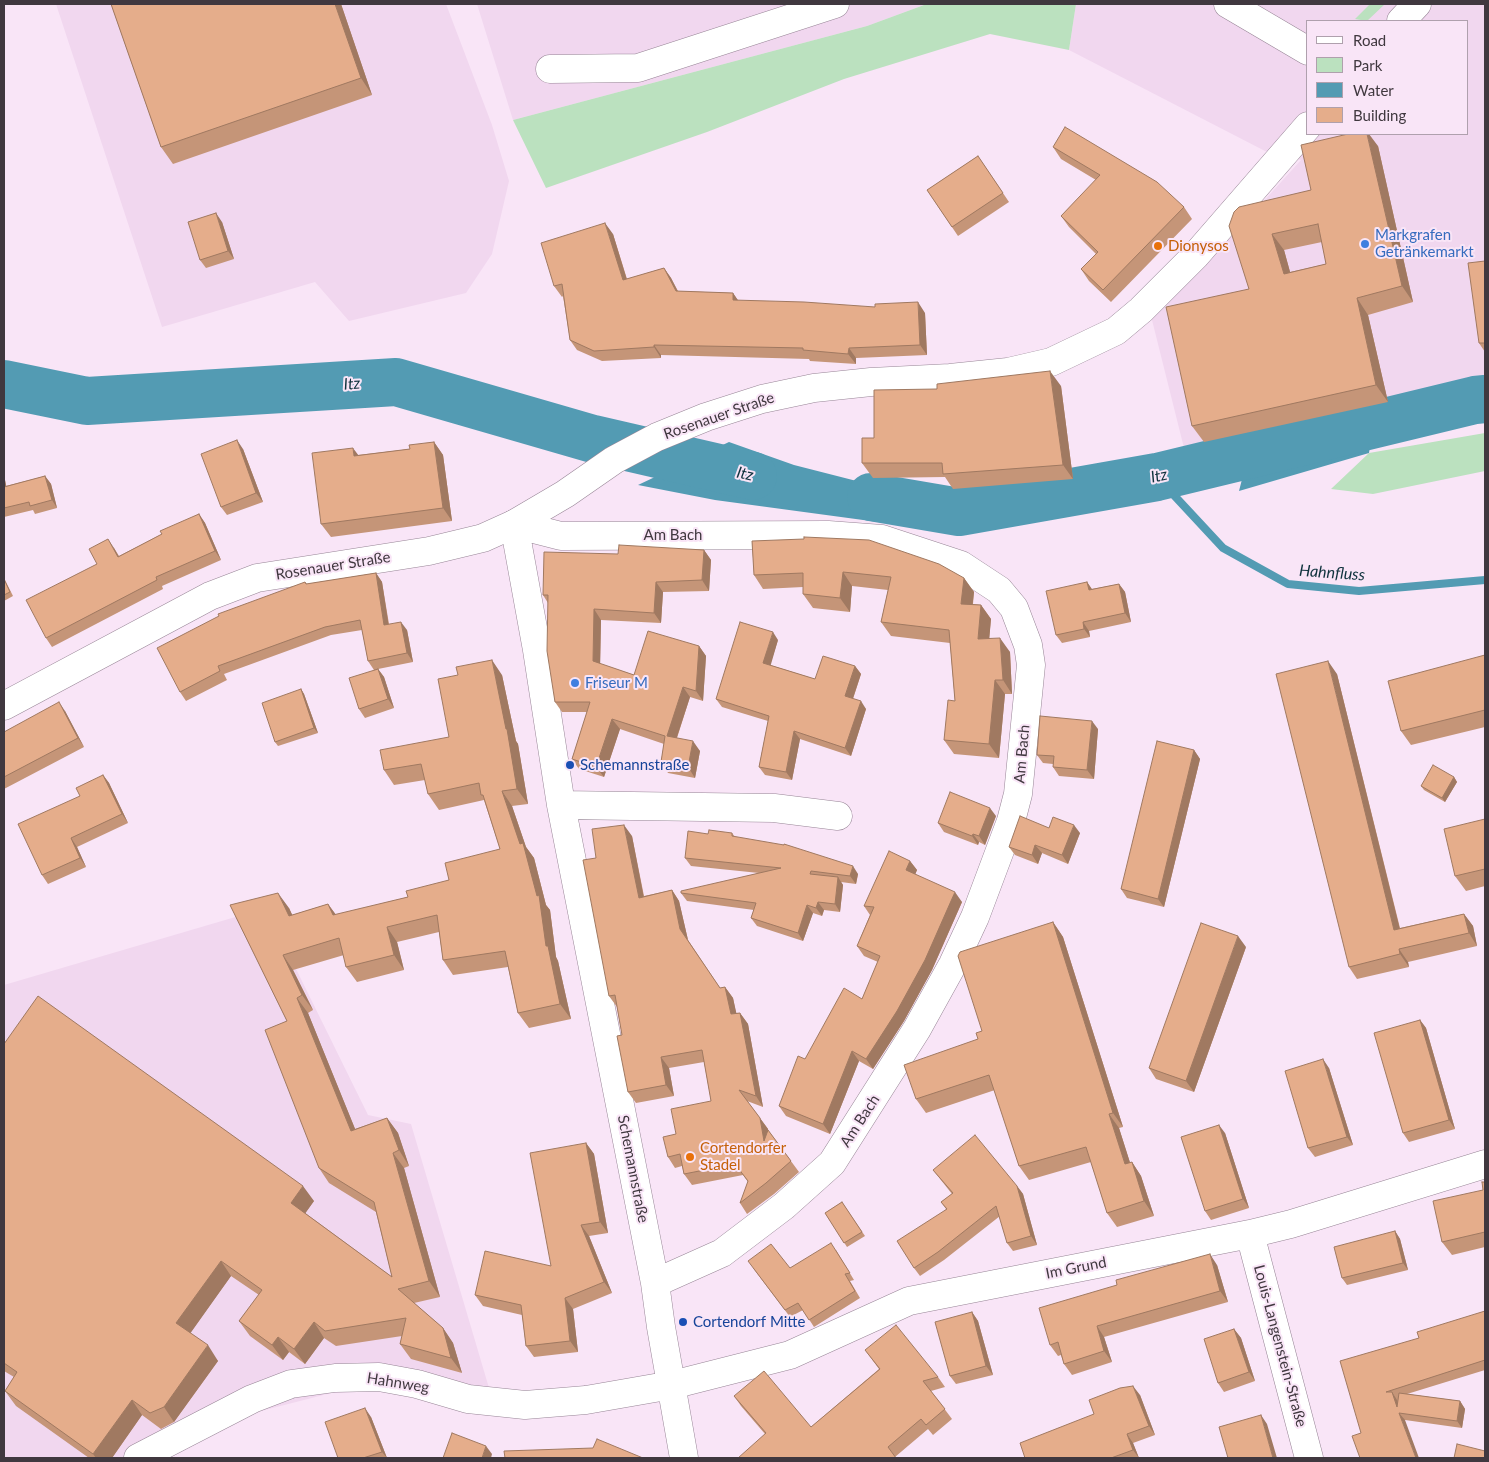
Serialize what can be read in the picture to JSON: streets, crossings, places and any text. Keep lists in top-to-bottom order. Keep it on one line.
{"streets":{"street":["Rosenauer Straße","Am Bach","Schemannstraße","Im Grund","Louis-Langenstein-Straße","Hahnweg"]},"crossings":[["Rosenauer Straße","Am Bach"],["Rosenauer Straße","Schemannstraße"],["Am Bach","Schemannstraße"],["Schemannstraße","Im Grund"],["Schemannstraße","Hahnweg"],["Im Grund","Louis-Langenstein-Straße"],["Im Grund","Hahnweg"]],"water":["Itz","Hahnfluss"],"places":["Markgrafen Getränkemarkt","Dionysos","Friseur M","Schemannstraße","Cortendorfer Stadel","Cortendorf Mitte"],"legend":["Road","Park","Water","Building"]}
